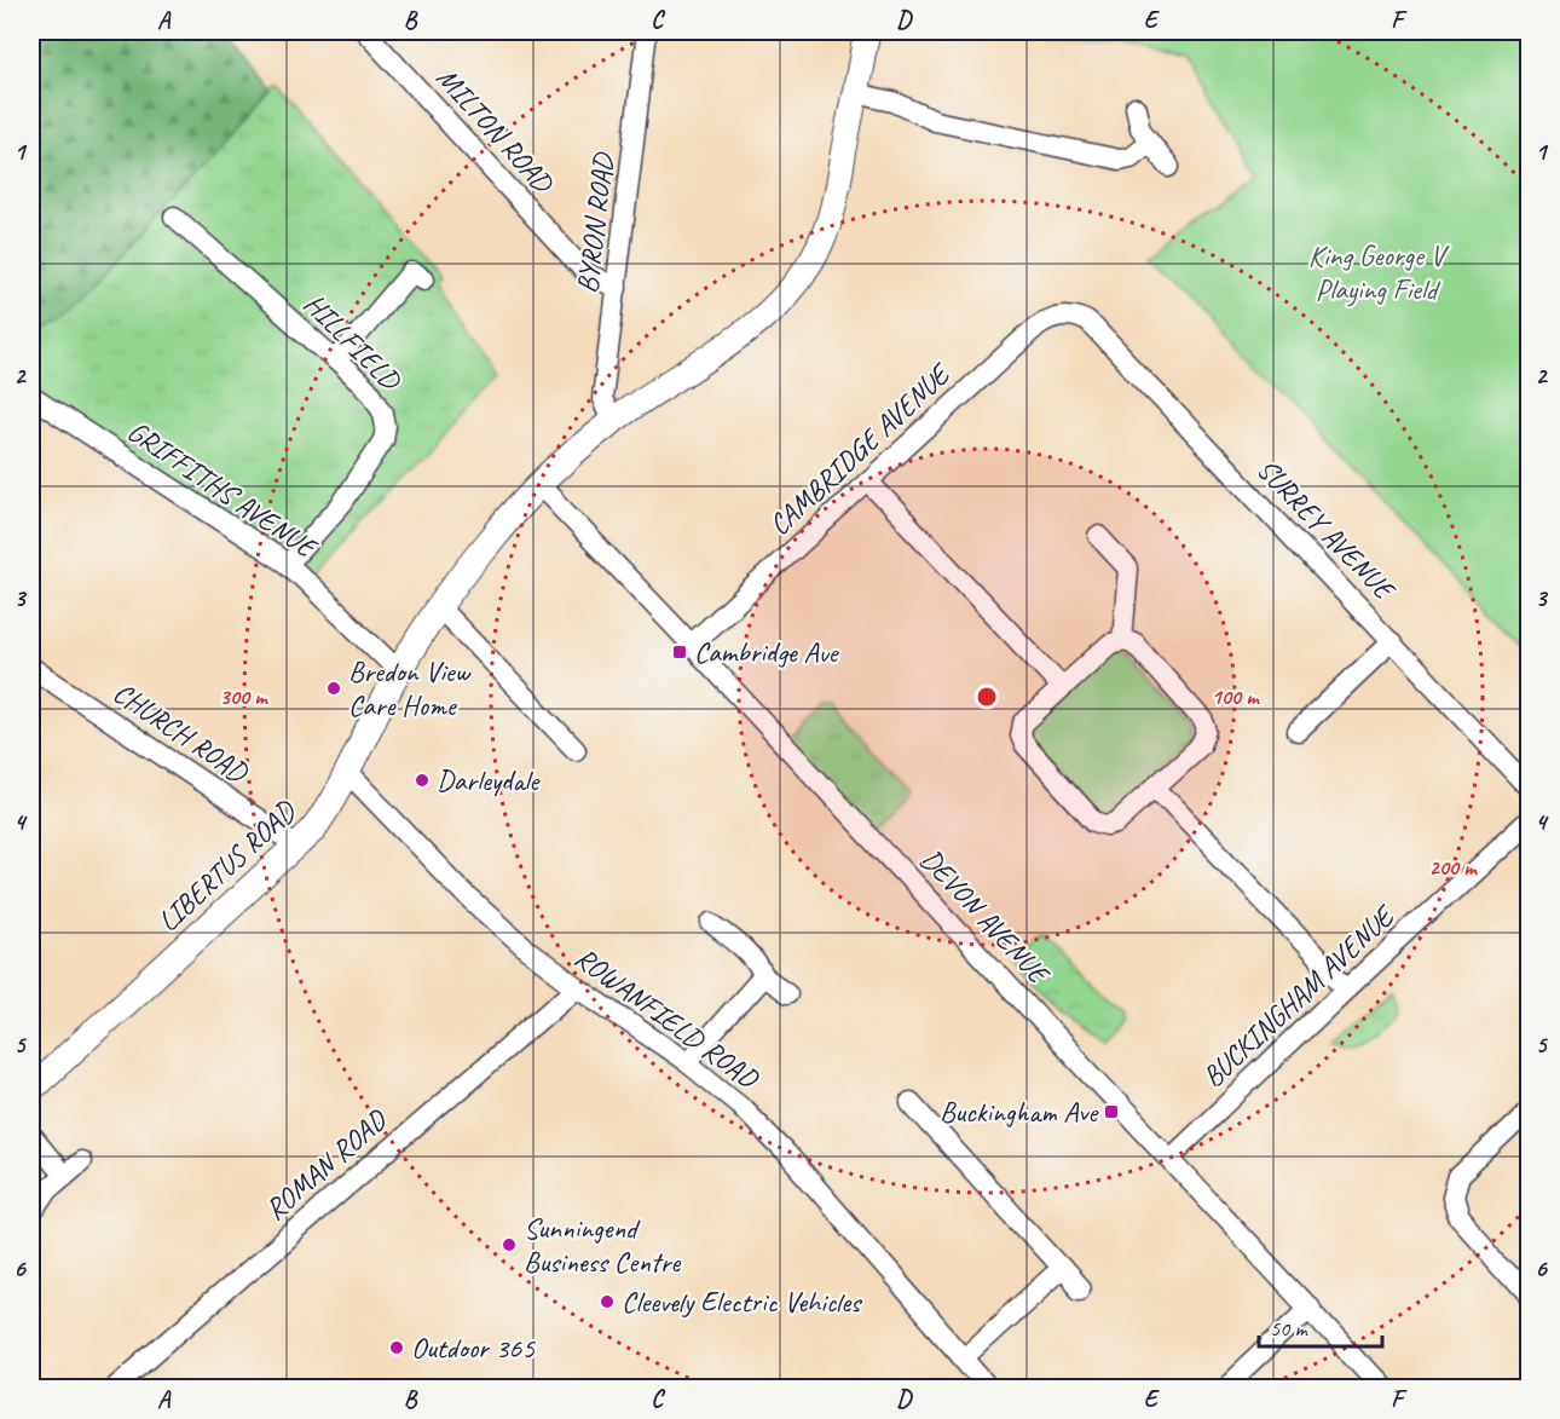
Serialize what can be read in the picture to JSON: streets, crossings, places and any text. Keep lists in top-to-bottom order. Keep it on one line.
{"streets":{"street":["MILTON ROAD","BYRON ROAD","HILLFIELD","CAMBRIDGE AVENUE","GRIFFITHS AVENUE","SURREY AVENUE","CHURCH ROAD","LIBERTUS ROAD","DEVON AVENUE","BUCKINGHAM AVENUE","ROWANFIELD ROAD","ROMAN ROAD"]},"crossings":[["MILTON ROAD","BYRON ROAD"],["BYRON ROAD","LIBERTUS ROAD"],["HILLFIELD","GRIFFITHS AVENUE"],["CAMBRIDGE AVENUE","SURREY AVENUE"],["CAMBRIDGE AVENUE","DEVON AVENUE"],["GRIFFITHS AVENUE","LIBERTUS ROAD"],["CHURCH ROAD","LIBERTUS ROAD"],["LIBERTUS ROAD","DEVON AVENUE"],["LIBERTUS ROAD","ROWANFIELD ROAD"],["DEVON AVENUE","BUCKINGHAM AVENUE"],["ROWANFIELD ROAD","ROMAN ROAD"]],"parks":["King George V Playing Field"],"places":{"transit":["Cambridge Ave","Buckingham Ave"],"other":["Bredon View Care Home","Darleydale","Sunningend Business Centre","Cleevely Electric Vehicles","Outdoor 365"]},"scale_bar":"50 m","grid":{"columns":["A","B","C","D","E","F"],"rows":["1","2","3","4","5","6"]},"rings":["100 m","300 m","200 m"]}
